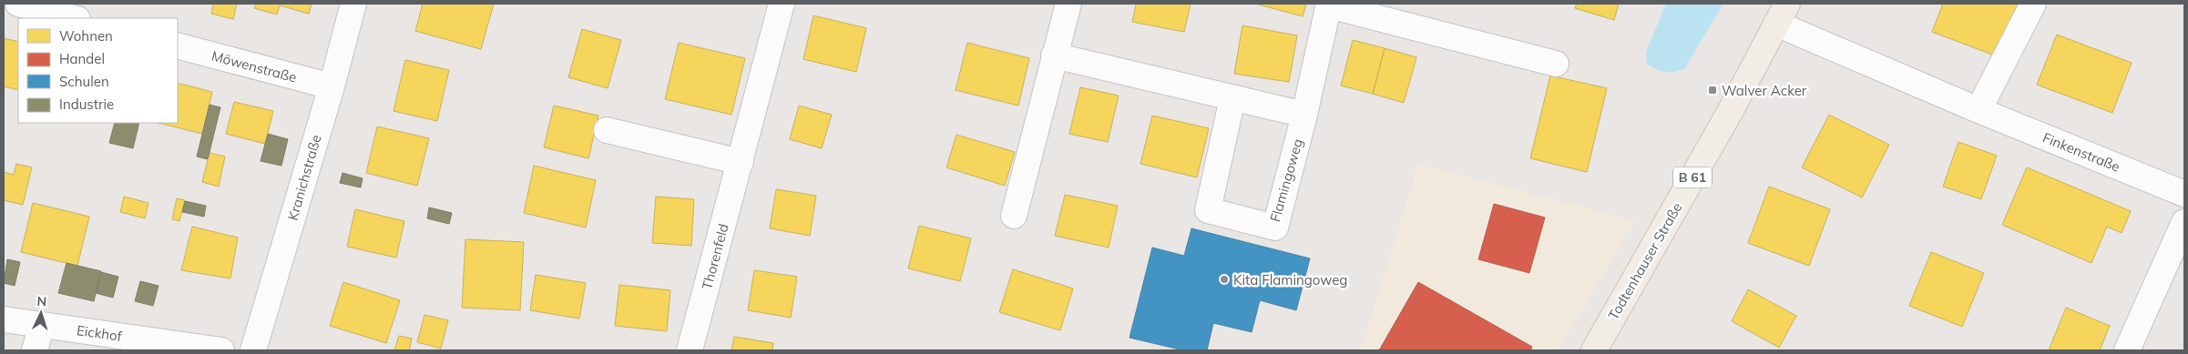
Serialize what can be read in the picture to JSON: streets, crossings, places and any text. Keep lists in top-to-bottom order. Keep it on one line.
{"streets":{"main road":["B 61","Todtenhauser Straße"],"street":["Möwenstraße","Finkenstraße","Kranichstraße","Flamingoweg","Thorenfeld","Eickhof"]},"crossings":[["Möwenstraße","Kranichstraße"],["Finkenstraße","Todtenhauser Straße"]],"places":{"transit":["Walver Acker"],"other":["Kita Flamingoweg"]},"legend":["Wohnen","Handel","Schulen","Industrie"],"north":"top"}
